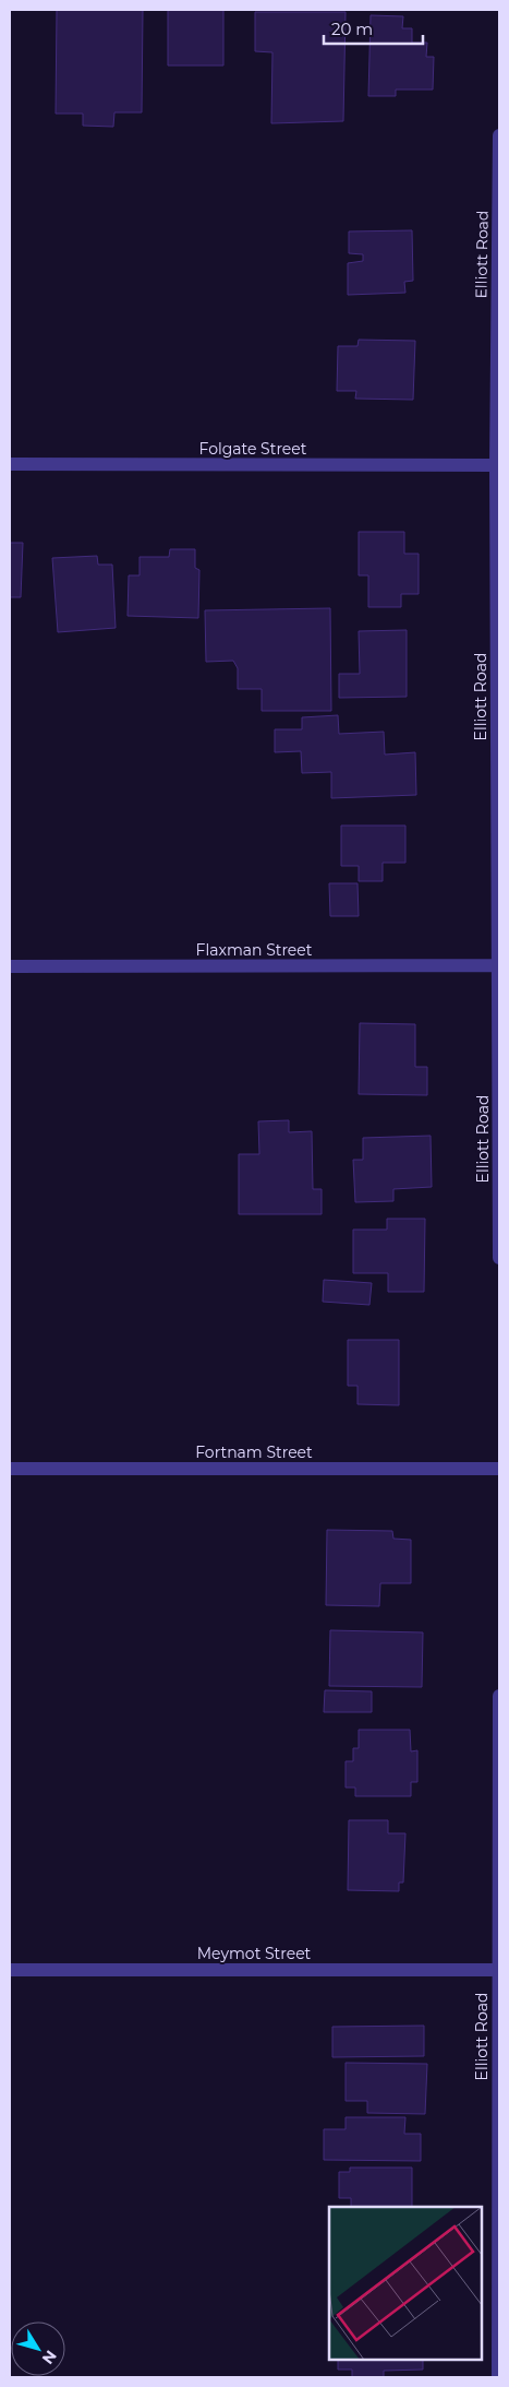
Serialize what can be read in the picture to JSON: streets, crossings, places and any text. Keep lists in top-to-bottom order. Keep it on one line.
{"streets":{"street":["Elliott Road","Folgate Street","Flaxman Street","Fortnam Street","Meymot Street"]},"crossings":[["Elliott Road","Folgate Street"],["Elliott Road","Flaxman Street"],["Elliott Road","Meymot Street"]],"scale_bar":"20 m","north":"bottom right"}
